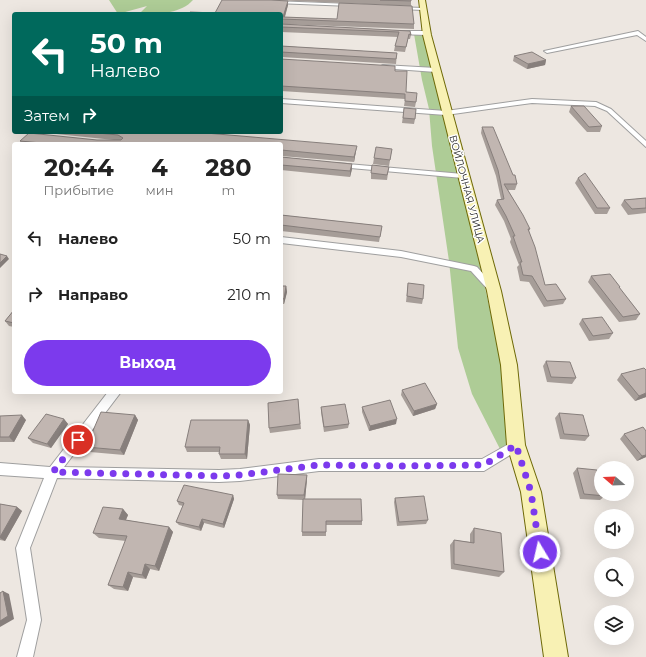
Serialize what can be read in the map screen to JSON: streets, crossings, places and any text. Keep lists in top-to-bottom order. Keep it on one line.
{"streets":{"street":["ВОЙЛОЧНАЯ УЛИЦА"]},"north":"left","page":{"turn":["50 m","Налево"],"then":"Затем","eta":["20:44","Прибытие","4","мин","280","m"],"list":[{"name":"Налево","value":"50 m"},{"name":"Направо","value":"210 m"}],"buttons":"Выход"}}
